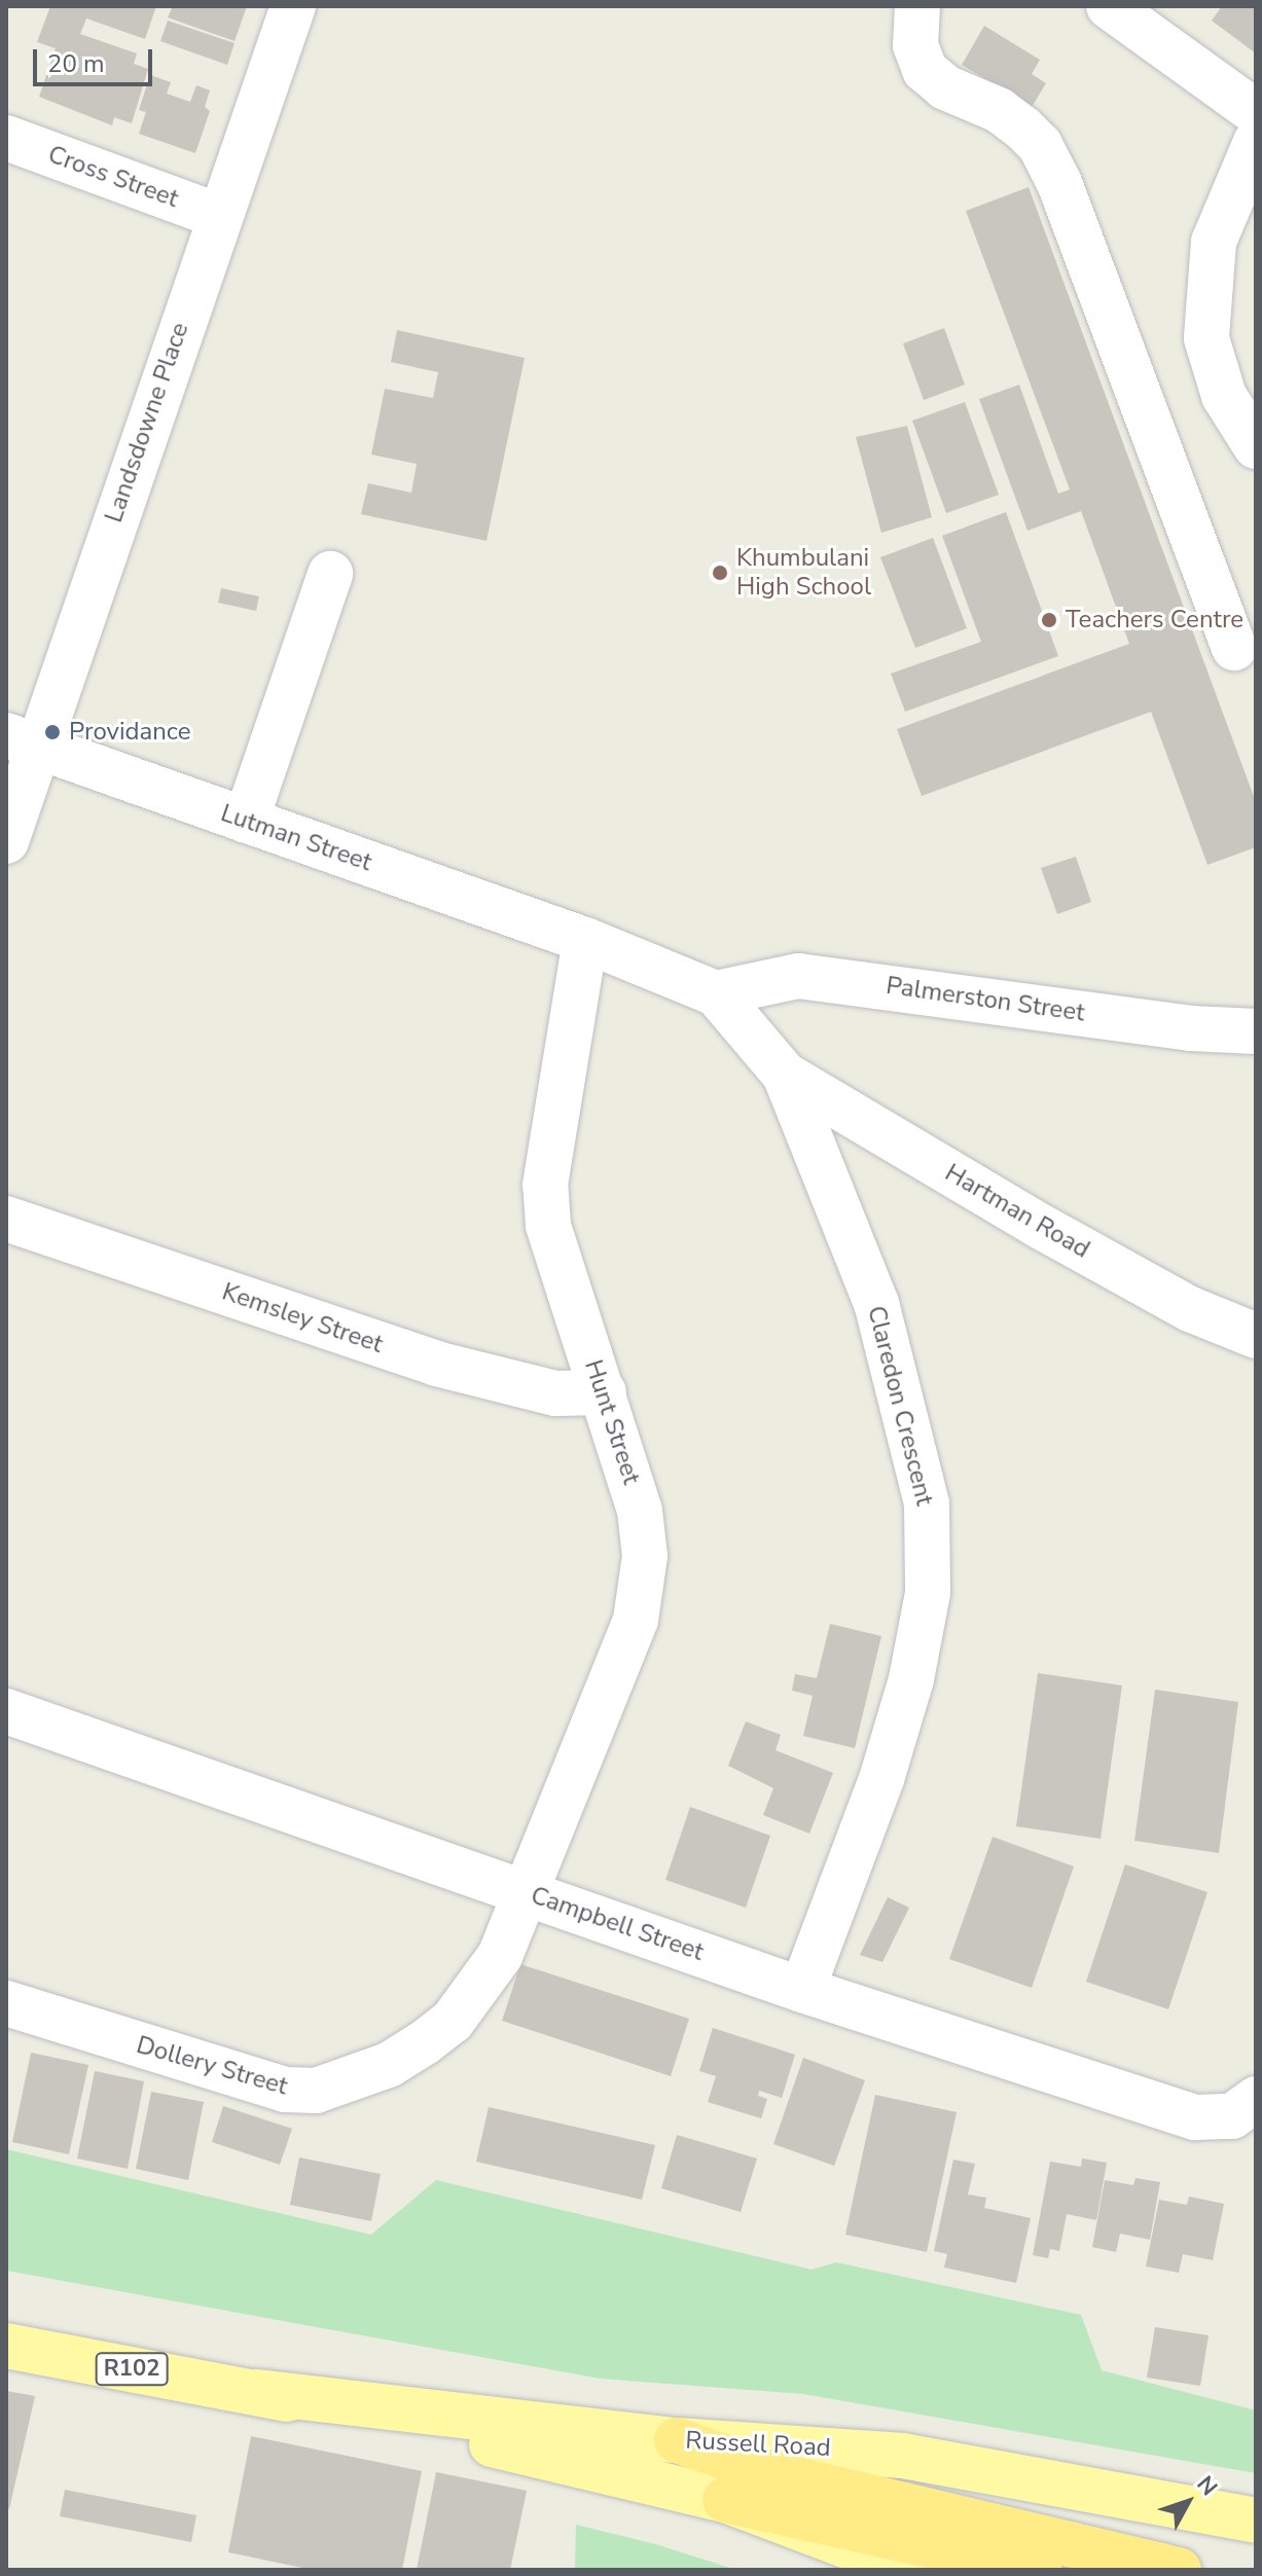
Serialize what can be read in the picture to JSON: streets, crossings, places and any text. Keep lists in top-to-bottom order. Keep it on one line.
{"streets":{"main road":["R102","Russell Road"],"street":["Cross Street","Landsdowne Place","Lutman Street","Palmerston Street","Hartman Road","Kemsley Street","Claredon Crescent","Hunt Street","Campbell Street","Dollery Street"]},"crossings":[["Cross Street","Landsdowne Place"],["Landsdowne Place","Lutman Street"],["Lutman Street","Palmerston Street"],["Lutman Street","Claredon Crescent"],["Lutman Street","Hunt Street"],["Palmerston Street","Claredon Crescent"],["Hartman Road","Claredon Crescent"],["Kemsley Street","Hunt Street"],["Claredon Crescent","Campbell Street"],["Hunt Street","Campbell Street"],["Hunt Street","Dollery Street"],["Campbell Street","Dollery Street"]],"places":["Khumbulani High School","Teachers Centre","Providance"],"scale_bar":"20 m","north":"top right"}
